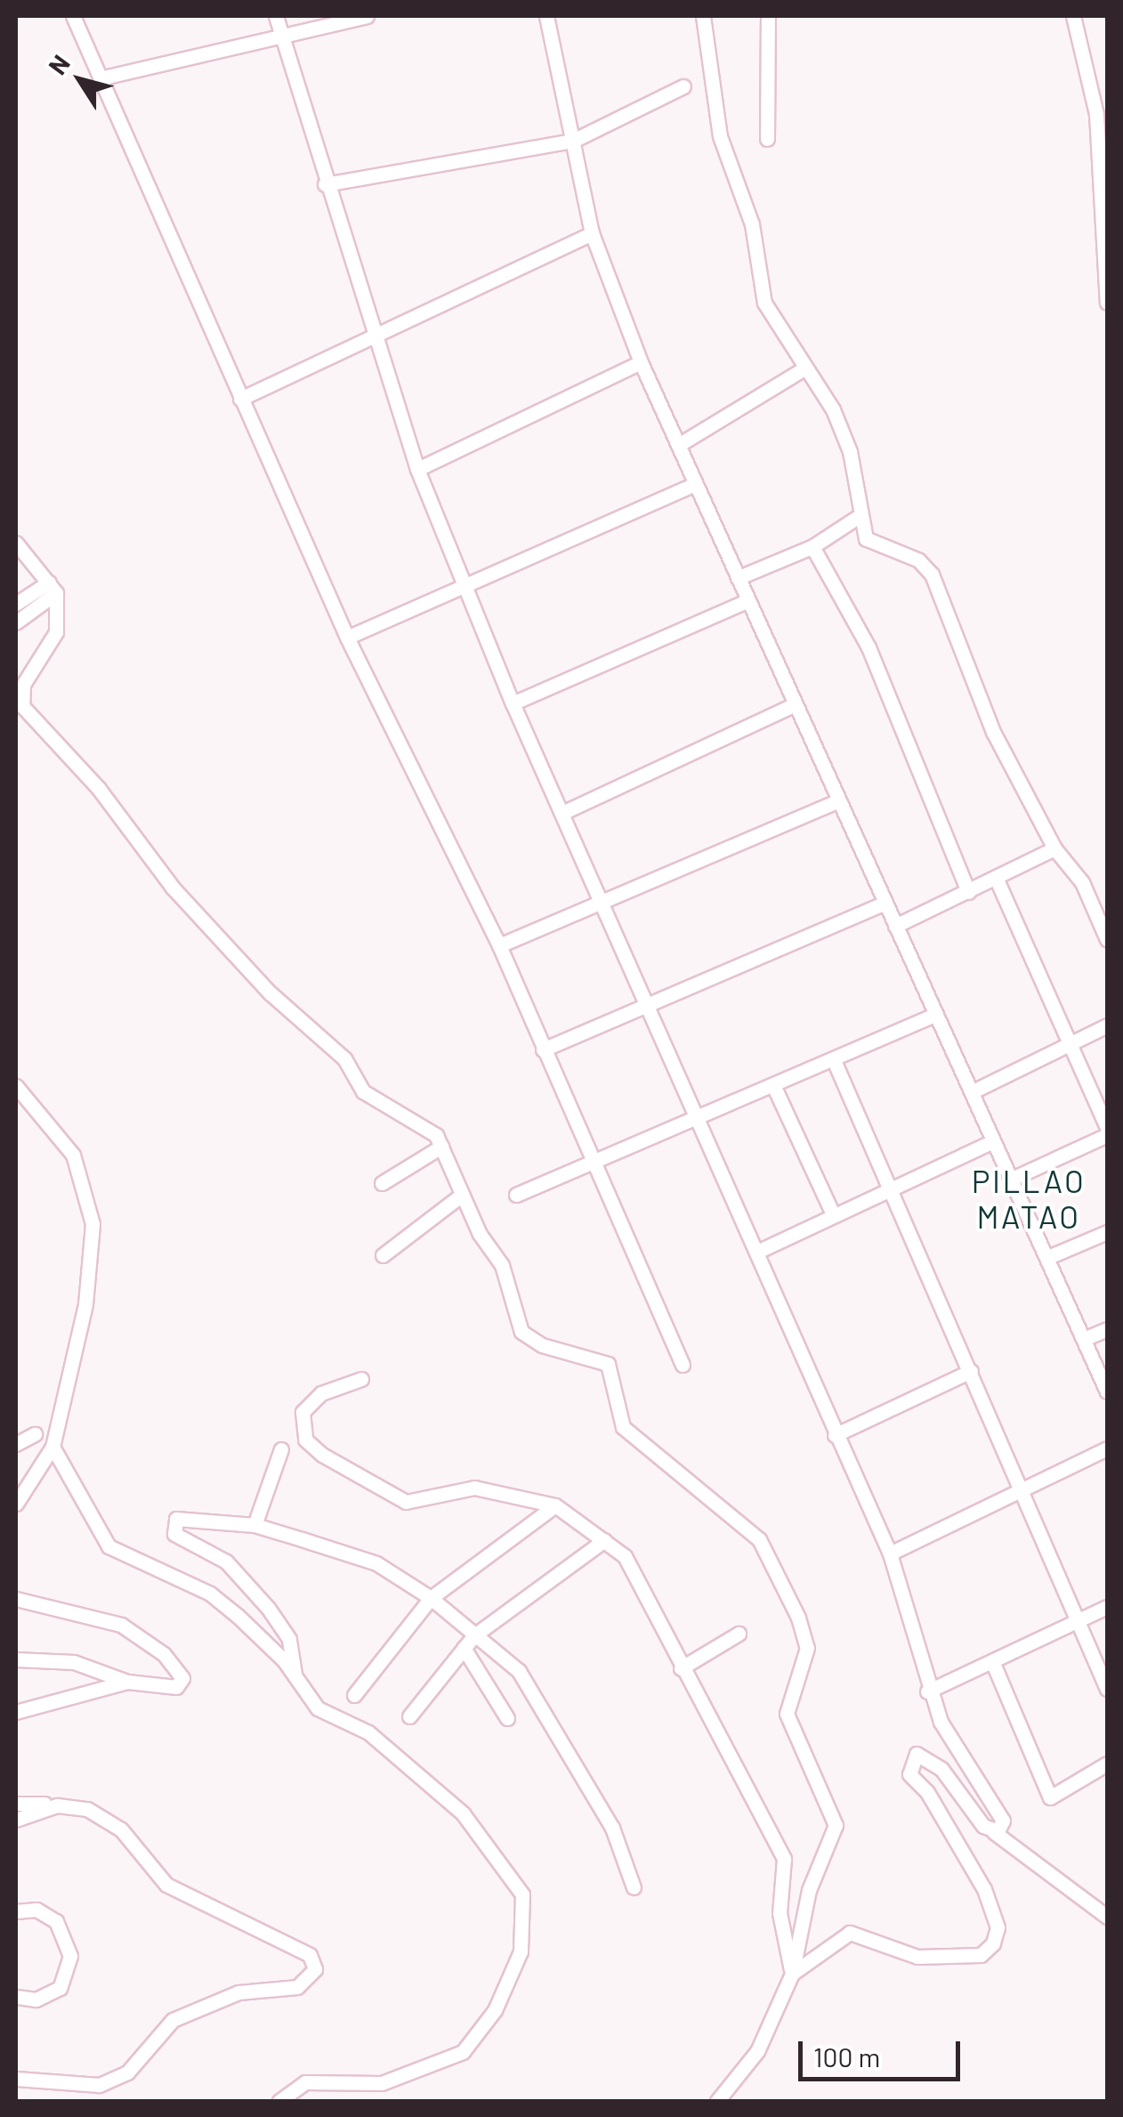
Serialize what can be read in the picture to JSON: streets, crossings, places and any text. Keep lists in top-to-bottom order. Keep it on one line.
{"districts":["PILLAO MATAO"],"scale_bar":"100 m","north":"top left"}
